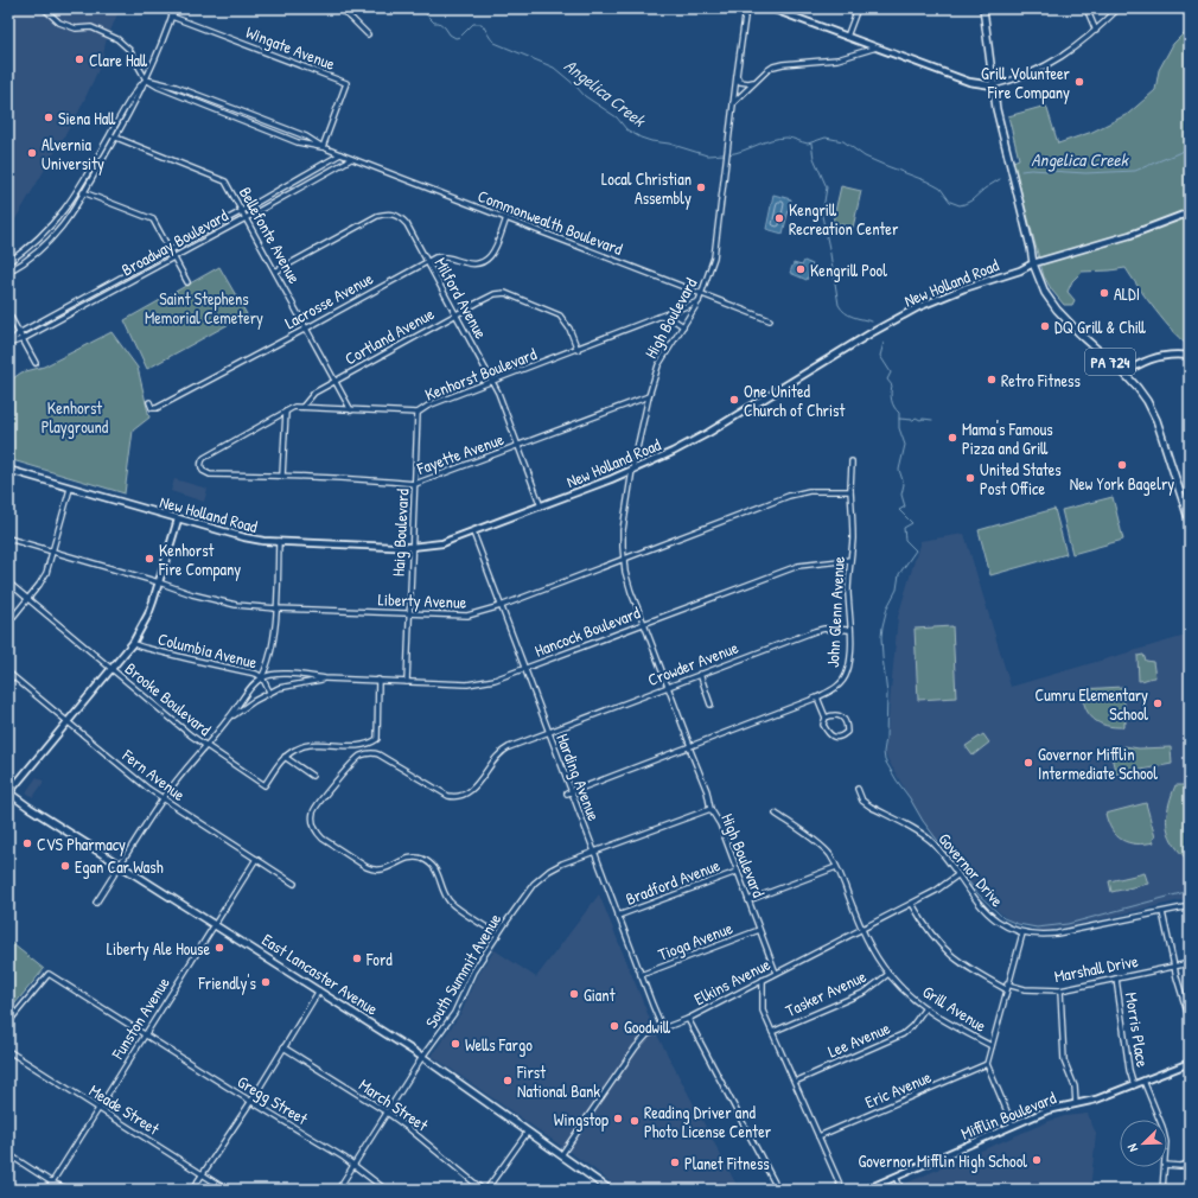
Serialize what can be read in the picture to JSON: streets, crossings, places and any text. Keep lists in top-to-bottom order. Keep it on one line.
{"streets":{"main road":["New Holland Road","PA 724","East Lancaster Avenue","Mifflin Boulevard"],"street":["Wingate Avenue","Commonwealth Boulevard","Bellefonte Avenue","Broadway Boulevard","Milford Avenue","Lacrosse Avenue","High Boulevard","Cortland Avenue","Kenhorst Boulevard","Fayette Avenue","Haig Boulevard","Liberty Avenue","John Glenn Avenue","Hancock Boulevard","Columbia Avenue","Crowder Avenue","Brooke Boulevard","Fern Avenue","Harding Avenue","Governor Drive","Bradford Avenue","Tioga Avenue","Marshall Drive","South Summit Avenue","Elkins Avenue","Tasker Avenue","Grill Avenue","Funston Avenue","Morris Place","Lee Avenue","Eric Avenue","Gregg Street","March Street","Meade Street"]},"crossings":[["Wingate Avenue","Commonwealth Boulevard"],["Commonwealth Boulevard","Broadway Boulevard"],["Commonwealth Boulevard","Lacrosse Avenue"],["Commonwealth Boulevard","High Boulevard"],["Bellefonte Avenue","Broadway Boulevard"],["Bellefonte Avenue","Milford Avenue"],["Bellefonte Avenue","Lacrosse Avenue"],["Bellefonte Avenue","Cortland Avenue"],["Bellefonte Avenue","Kenhorst Boulevard"],["New Holland Road","Milford Avenue"],["New Holland Road","High Boulevard"],["New Holland Road","PA 724"],["New Holland Road","Haig Boulevard"],["New Holland Road","Harding Avenue"],["Milford Avenue","Lacrosse Avenue"],["Milford Avenue","Cortland Avenue"],["Milford Avenue","Kenhorst Boulevard"],["Milford Avenue","Fayette Avenue"],["High Boulevard","Kenhorst Boulevard"],["High Boulevard","Fayette Avenue"],["High Boulevard","Liberty Avenue"],["High Boulevard","John Glenn Avenue"],["High Boulevard","Hancock Boulevard"],["High Boulevard","Crowder Avenue"],["High Boulevard","Bradford Avenue"],["High Boulevard","Tioga Avenue"],["High Boulevard","Elkins Avenue"],["Cortland Avenue","Kenhorst Boulevard"],["Cortland Avenue","Fayette Avenue"],["Kenhorst Boulevard","Haig Boulevard"],["Fayette Avenue","Haig Boulevard"],["Haig Boulevard","Liberty Avenue"],["Haig Boulevard","Hancock Boulevard"],["Liberty Avenue","John Glenn Avenue"],["Liberty Avenue","Harding Avenue"],["John Glenn Avenue","Hancock Boulevard"],["John Glenn Avenue","Crowder Avenue"],["John Glenn Avenue","Harding Avenue"],["Hancock Boulevard","Columbia Avenue"],["Hancock Boulevard","Harding Avenue"],["Crowder Avenue","Harding Avenue"],["Crowder Avenue","South Summit Avenue"],["Fern Avenue","Funston Avenue"],["Harding Avenue","Bradford Avenue"],["Harding Avenue","Tioga Avenue"],["Harding Avenue","South Summit Avenue"],["Harding Avenue","Elkins Avenue"],["Governor Drive","Elkins Avenue"],["Marshall Drive","Elkins Avenue"],["Marshall Drive","Morris Place"],["South Summit Avenue","East Lancaster Avenue"],["South Summit Avenue","Gregg Street"],["South Summit Avenue","March Street"],["East Lancaster Avenue","Elkins Avenue"],["East Lancaster Avenue","Funston Avenue"],["Elkins Avenue","Grill Avenue"],["Tasker Avenue","Grill Avenue"],["Grill Avenue","Lee Avenue"],["Grill Avenue","Eric Avenue"],["Funston Avenue","Gregg Street"],["Funston Avenue","Meade Street"],["Morris Place","Mifflin Boulevard"]],"water":["Angelica Creek"],"parks":["Saint Stephens Memorial Cemetery","Kenhorst Playground"],"places":["Clare Hall","Grill Volunteer Fire Company","Siena Hall","Alvernia University","Local Christian Assembly","Kengrill Recreation Center","Kengrill Pool","ALDI","DQ Grill & Chill","Retro Fitness","One United Church of Christ","Mama's Famous Pizza and Grill","New York Bagelry","United States Post Office","Kenhorst Fire Company","Cumru Elementary School","Governor Mifflin Intermediate School","CVS Pharmacy","Egan Car Wash","Liberty Ale House","Ford","Friendly's","Giant","Goodwill","Wells Fargo","First National Bank","Wingstop","Reading Driver and Photo License Center","Governor Mifflin High School","Planet Fitness"],"north":"bottom left"}
